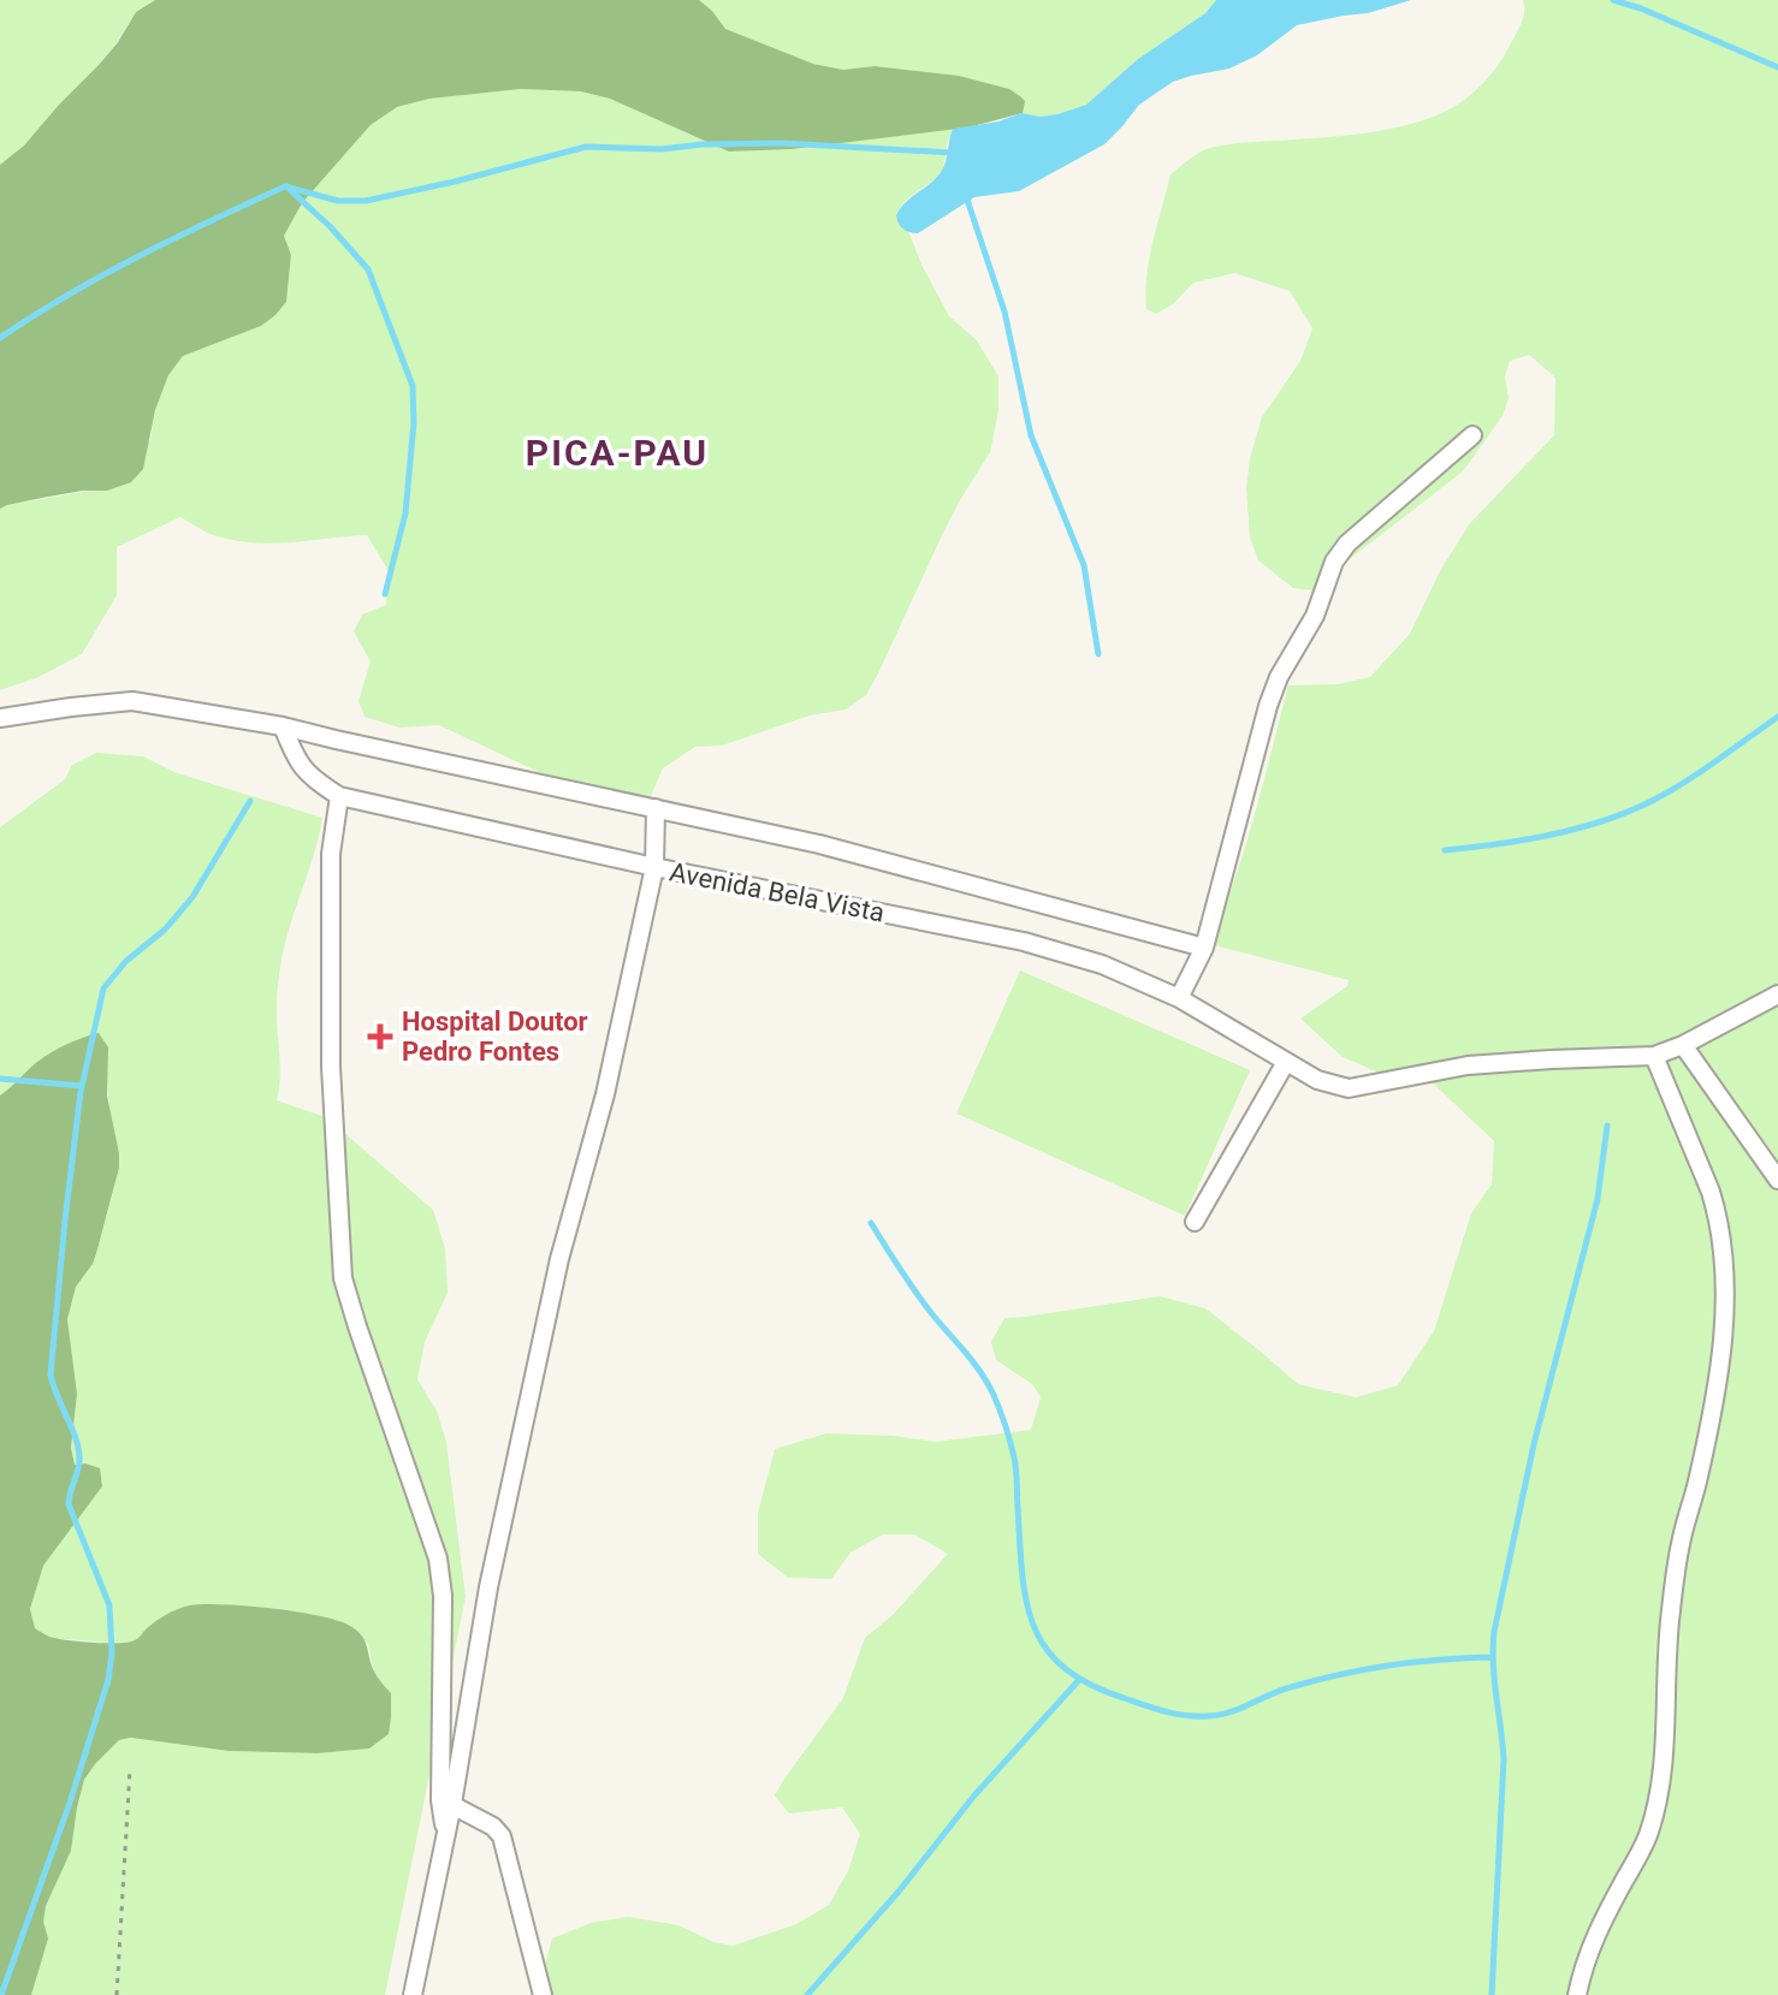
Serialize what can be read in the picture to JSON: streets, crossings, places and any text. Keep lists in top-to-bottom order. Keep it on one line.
{"streets":{"street":["Avenida Bela Vista"]},"districts":["PICA-PAU"],"places":{"health":["Hospital Doutor Pedro Fontes"]}}
